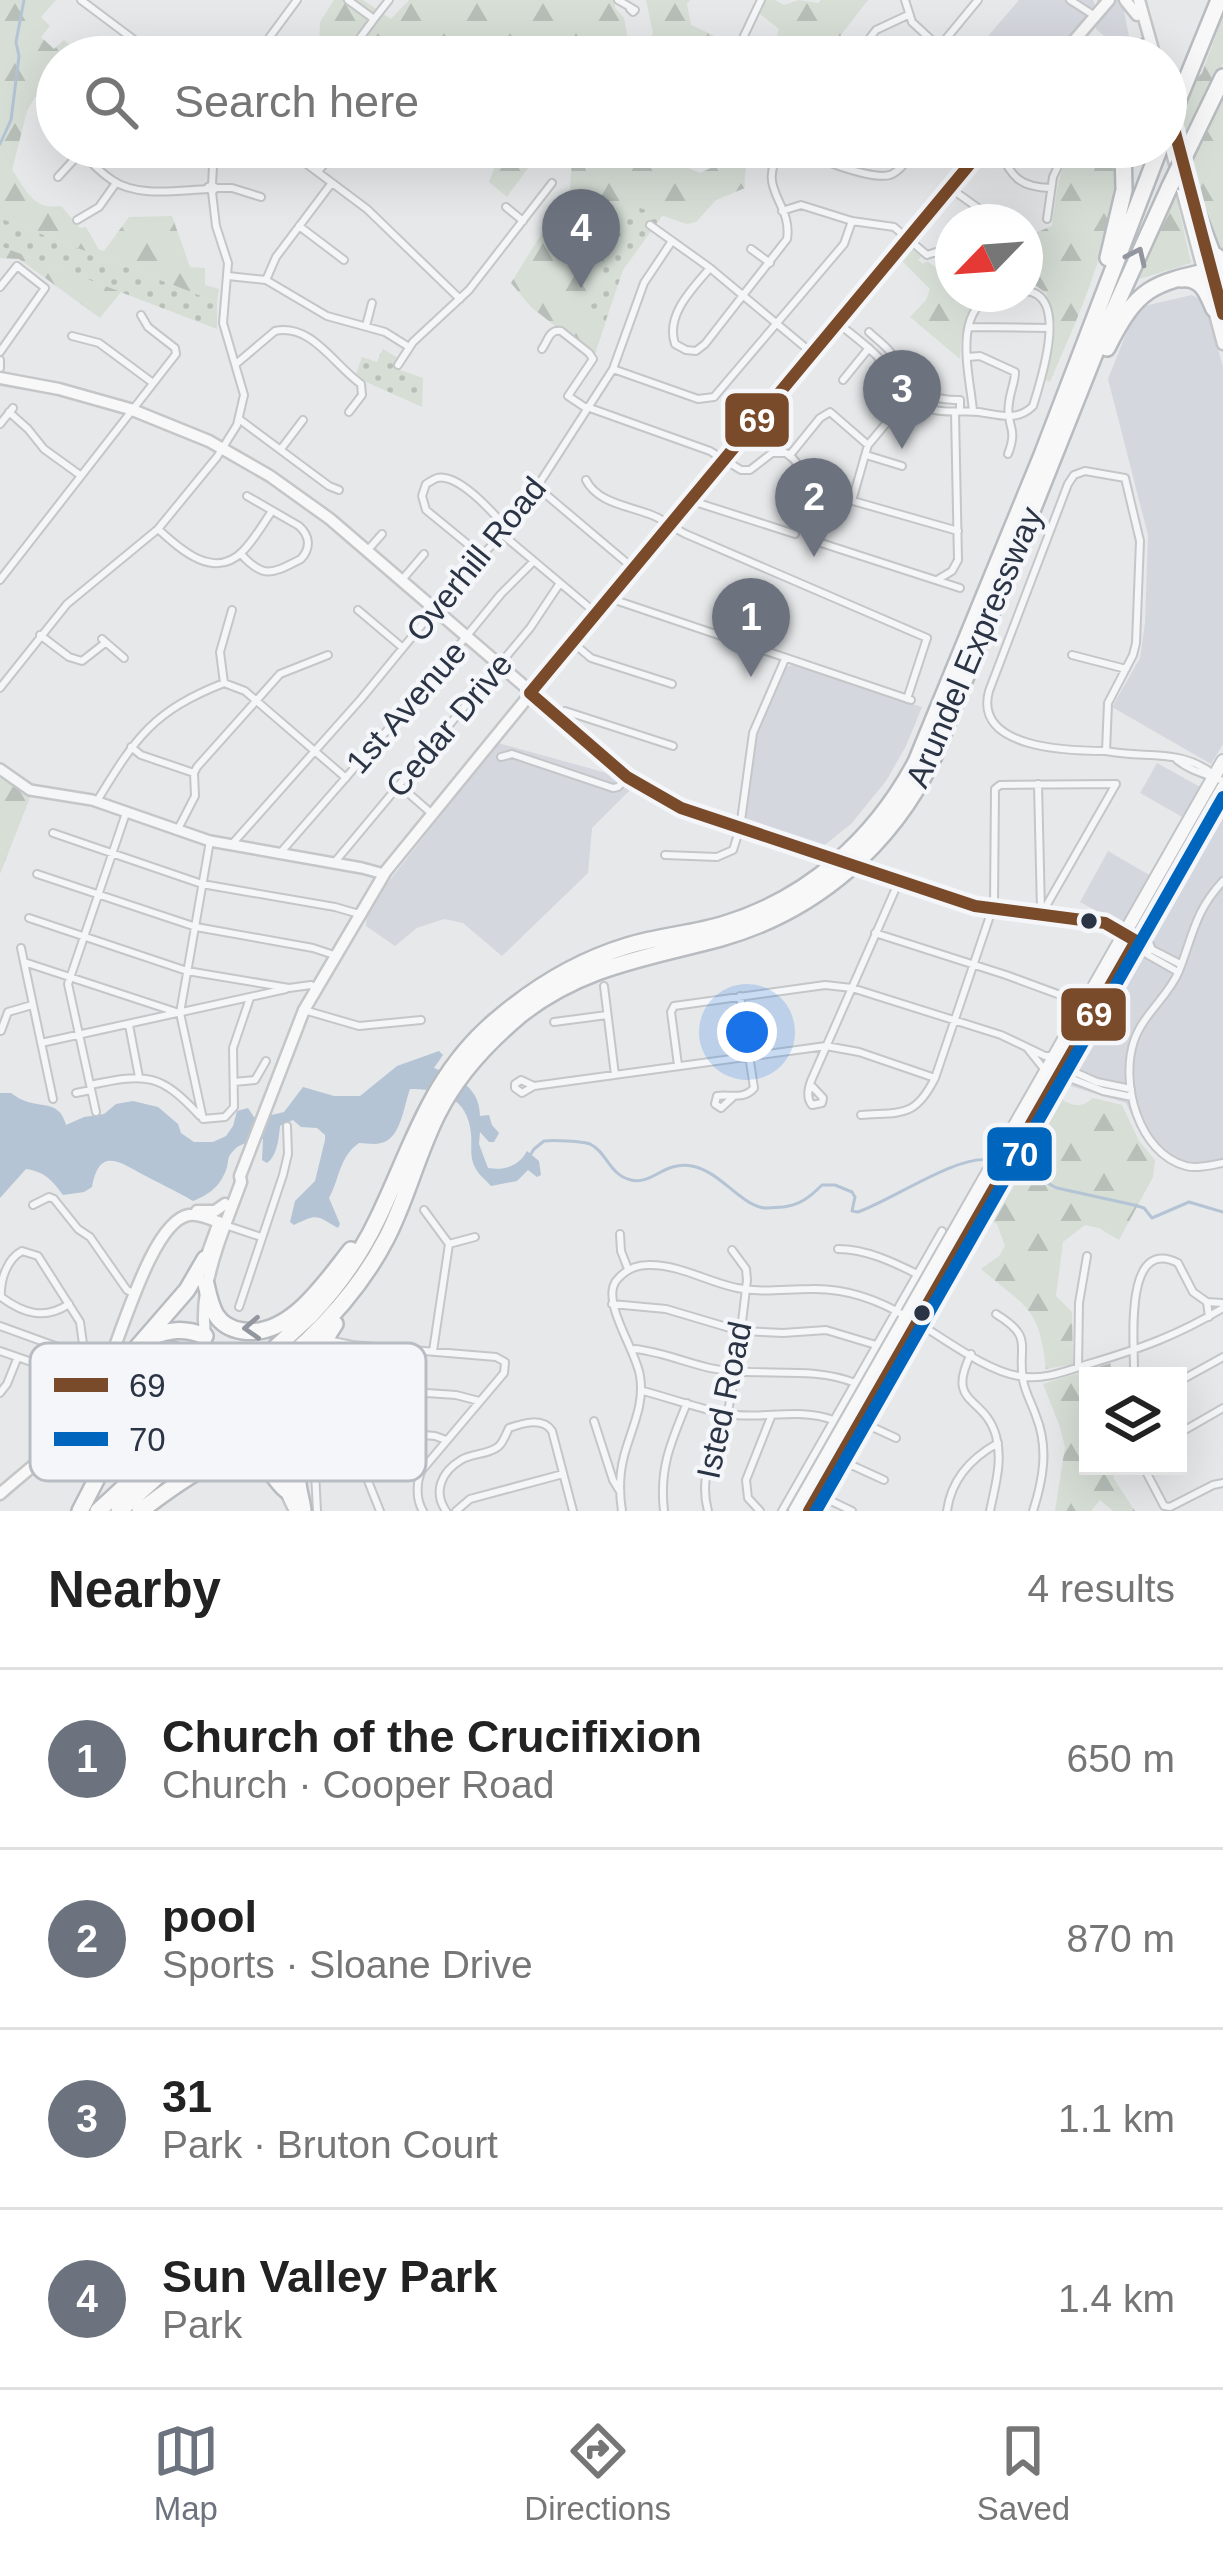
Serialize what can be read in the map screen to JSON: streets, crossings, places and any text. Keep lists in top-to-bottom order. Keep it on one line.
{"streets":{"highway":["Arundel Expressway"],"street":["Overhill Road","1st Avenue","Cedar Drive","Isted Road"]},"lines":["transit line 69","transit line 70"],"legend":["69","70"],"north":"bottom left","page":{"search":"Search here","pins":["4","3","2","1"],"heading":["Nearby","4 results"],"list":[{"mark":"1","name":"Church of the Crucifixion","note":"Church · Cooper Road","value":"650 m"},{"mark":"2","name":"pool","note":"Sports · Sloane Drive","value":"870 m"},{"mark":"3","name":"31","note":"Park · Bruton Court","value":"1.1 km"},{"mark":"4","name":"Sun Valley Park","note":"Park","value":"1.4 km"}],"nav":["Map","Directions","Saved"]}}
